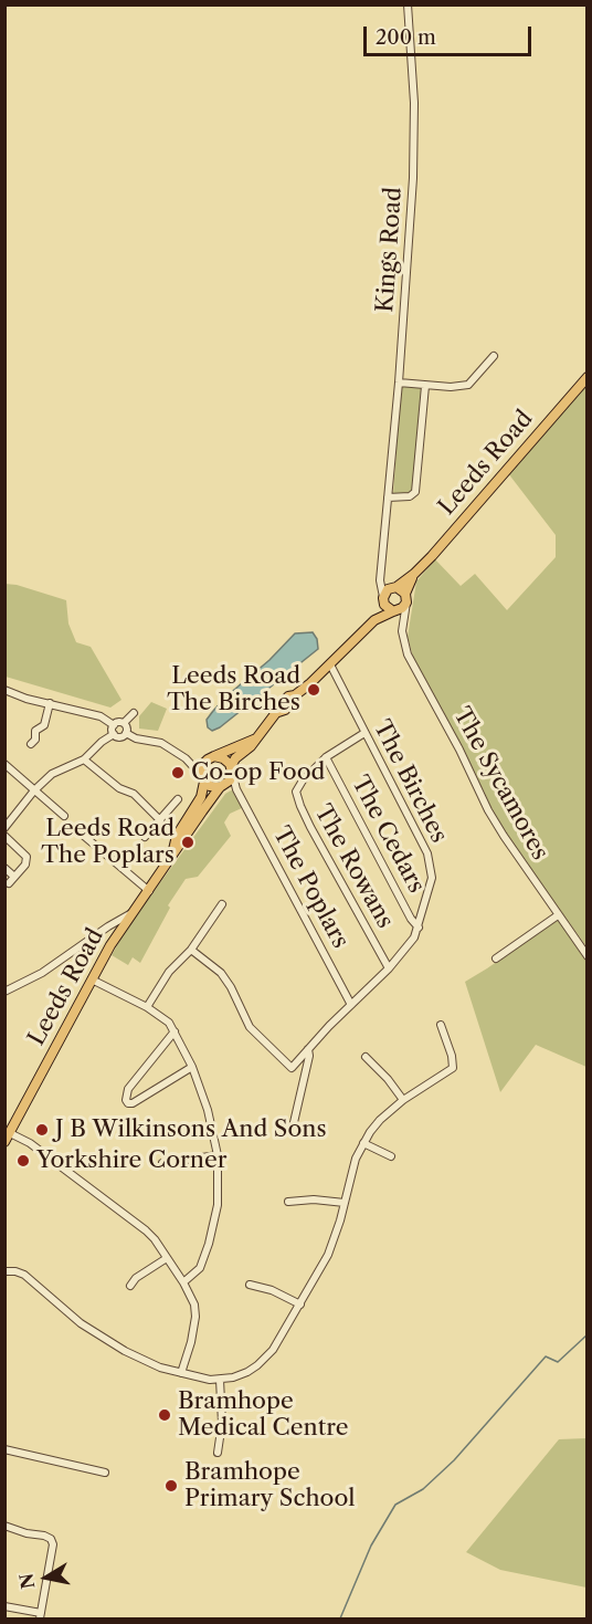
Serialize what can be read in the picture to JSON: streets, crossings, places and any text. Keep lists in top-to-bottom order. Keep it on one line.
{"streets":{"highway":["Leeds Road"],"street":["Kings Road","The Birches","The Sycamores","The Cedars","The Rowans","The Poplars"]},"crossings":[["Kings Road","Leeds Road"],["Kings Road","The Sycamores"],["Leeds Road","The Sycamores"],["Leeds Road","The Poplars"],["The Birches","The Cedars"],["The Birches","The Rowans"],["The Birches","The Poplars"],["The Cedars","The Rowans"]],"places":["Leeds Road The Birches","Co-op Food","Leeds Road The Poplars","J B Wilkinsons And Sons","Yorkshire Corner","Bramhope Medical Centre","Bramhope Primary School"],"scale_bar":"200 m","north":"left"}
